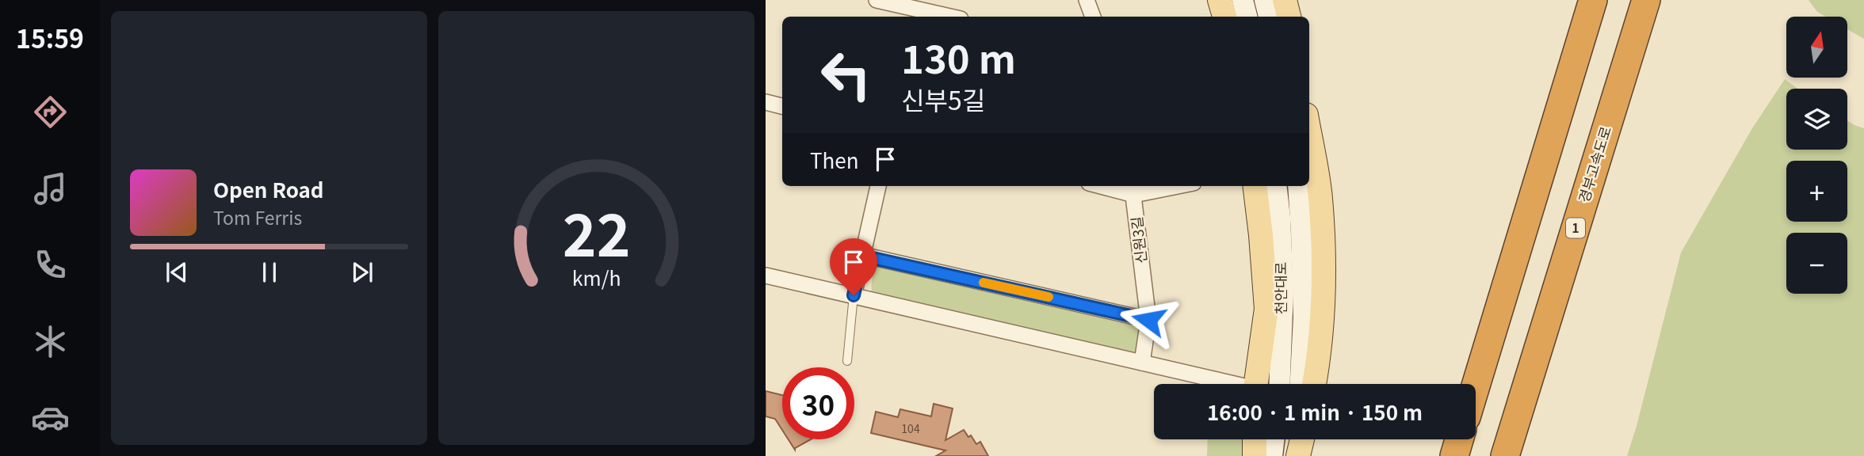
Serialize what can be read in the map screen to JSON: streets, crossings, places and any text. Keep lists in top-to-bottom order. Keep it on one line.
{"streets":{"highway":["경부고속도로","1"],"main road":["천안대로"],"street":["신원3길"]},"house_numbers":["104"],"north":"top","page":{"tabs":"15:59","map_buttons":["+","−"],"turn":["130 m","신부5길"],"then":"Then","song":["Open Road","Tom Ferris"],"limit":"30","trip":"16:00 · 1 min · 150 m","gauge":["22","km/h"]}}
